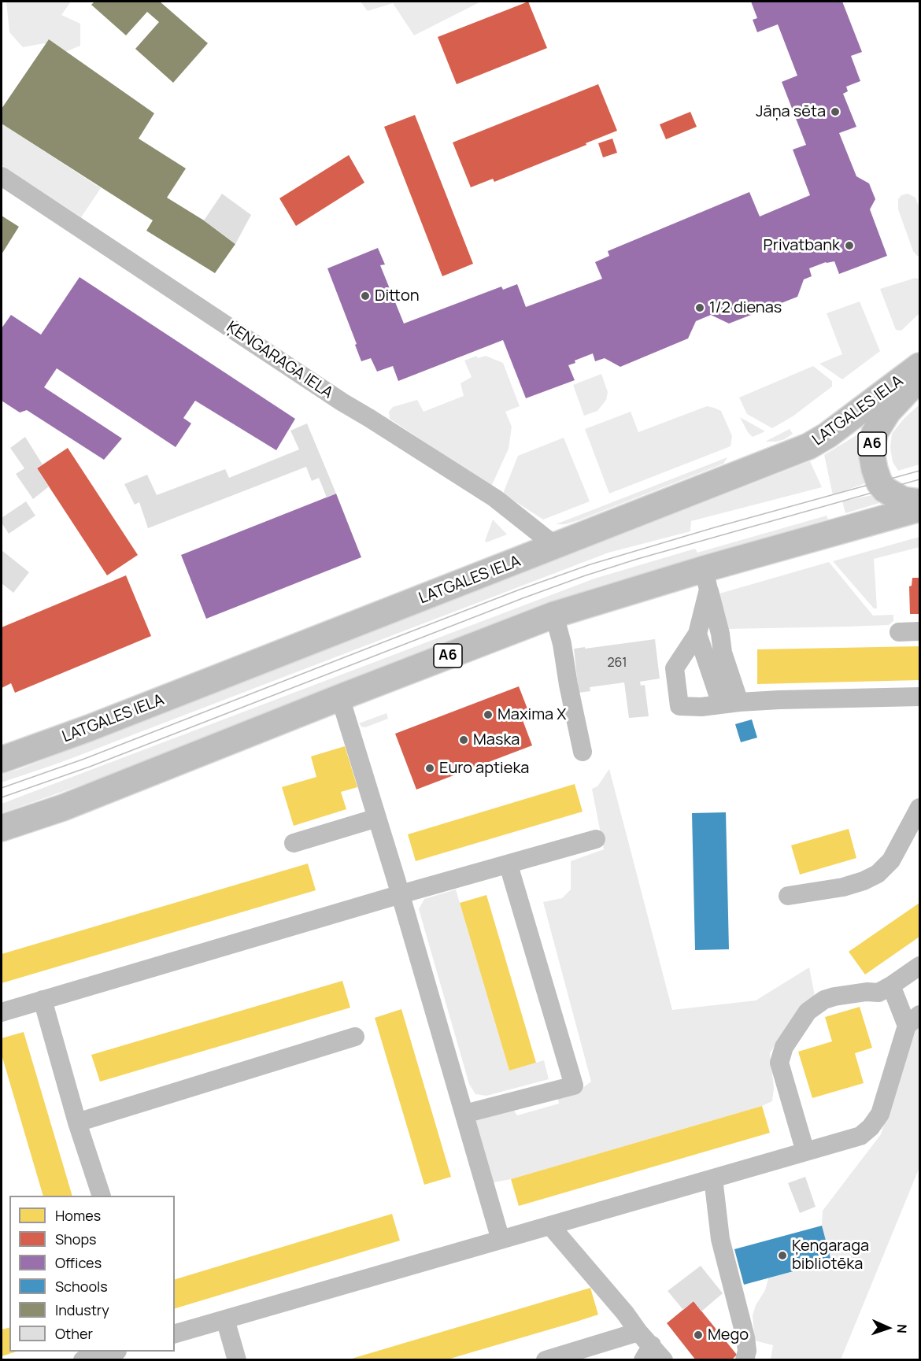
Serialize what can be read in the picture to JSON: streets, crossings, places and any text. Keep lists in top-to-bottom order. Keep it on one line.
{"streets":{"highway":["LATGALES IELA","A6"],"street":["ĶENGARAGA IELA"]},"crossings":[["ĶENGARAGA IELA","LATGALES IELA"]],"places":["Jāņa sēta","Privatbank","Ditton","1/2 dienas","Maxima X","Maska","Euro aptieka","Ķengaraga bibliotēka","Mego"],"house_numbers":["261"],"legend":["Homes","Shops","Offices","Schools","Industry","Other"],"north":"right"}
